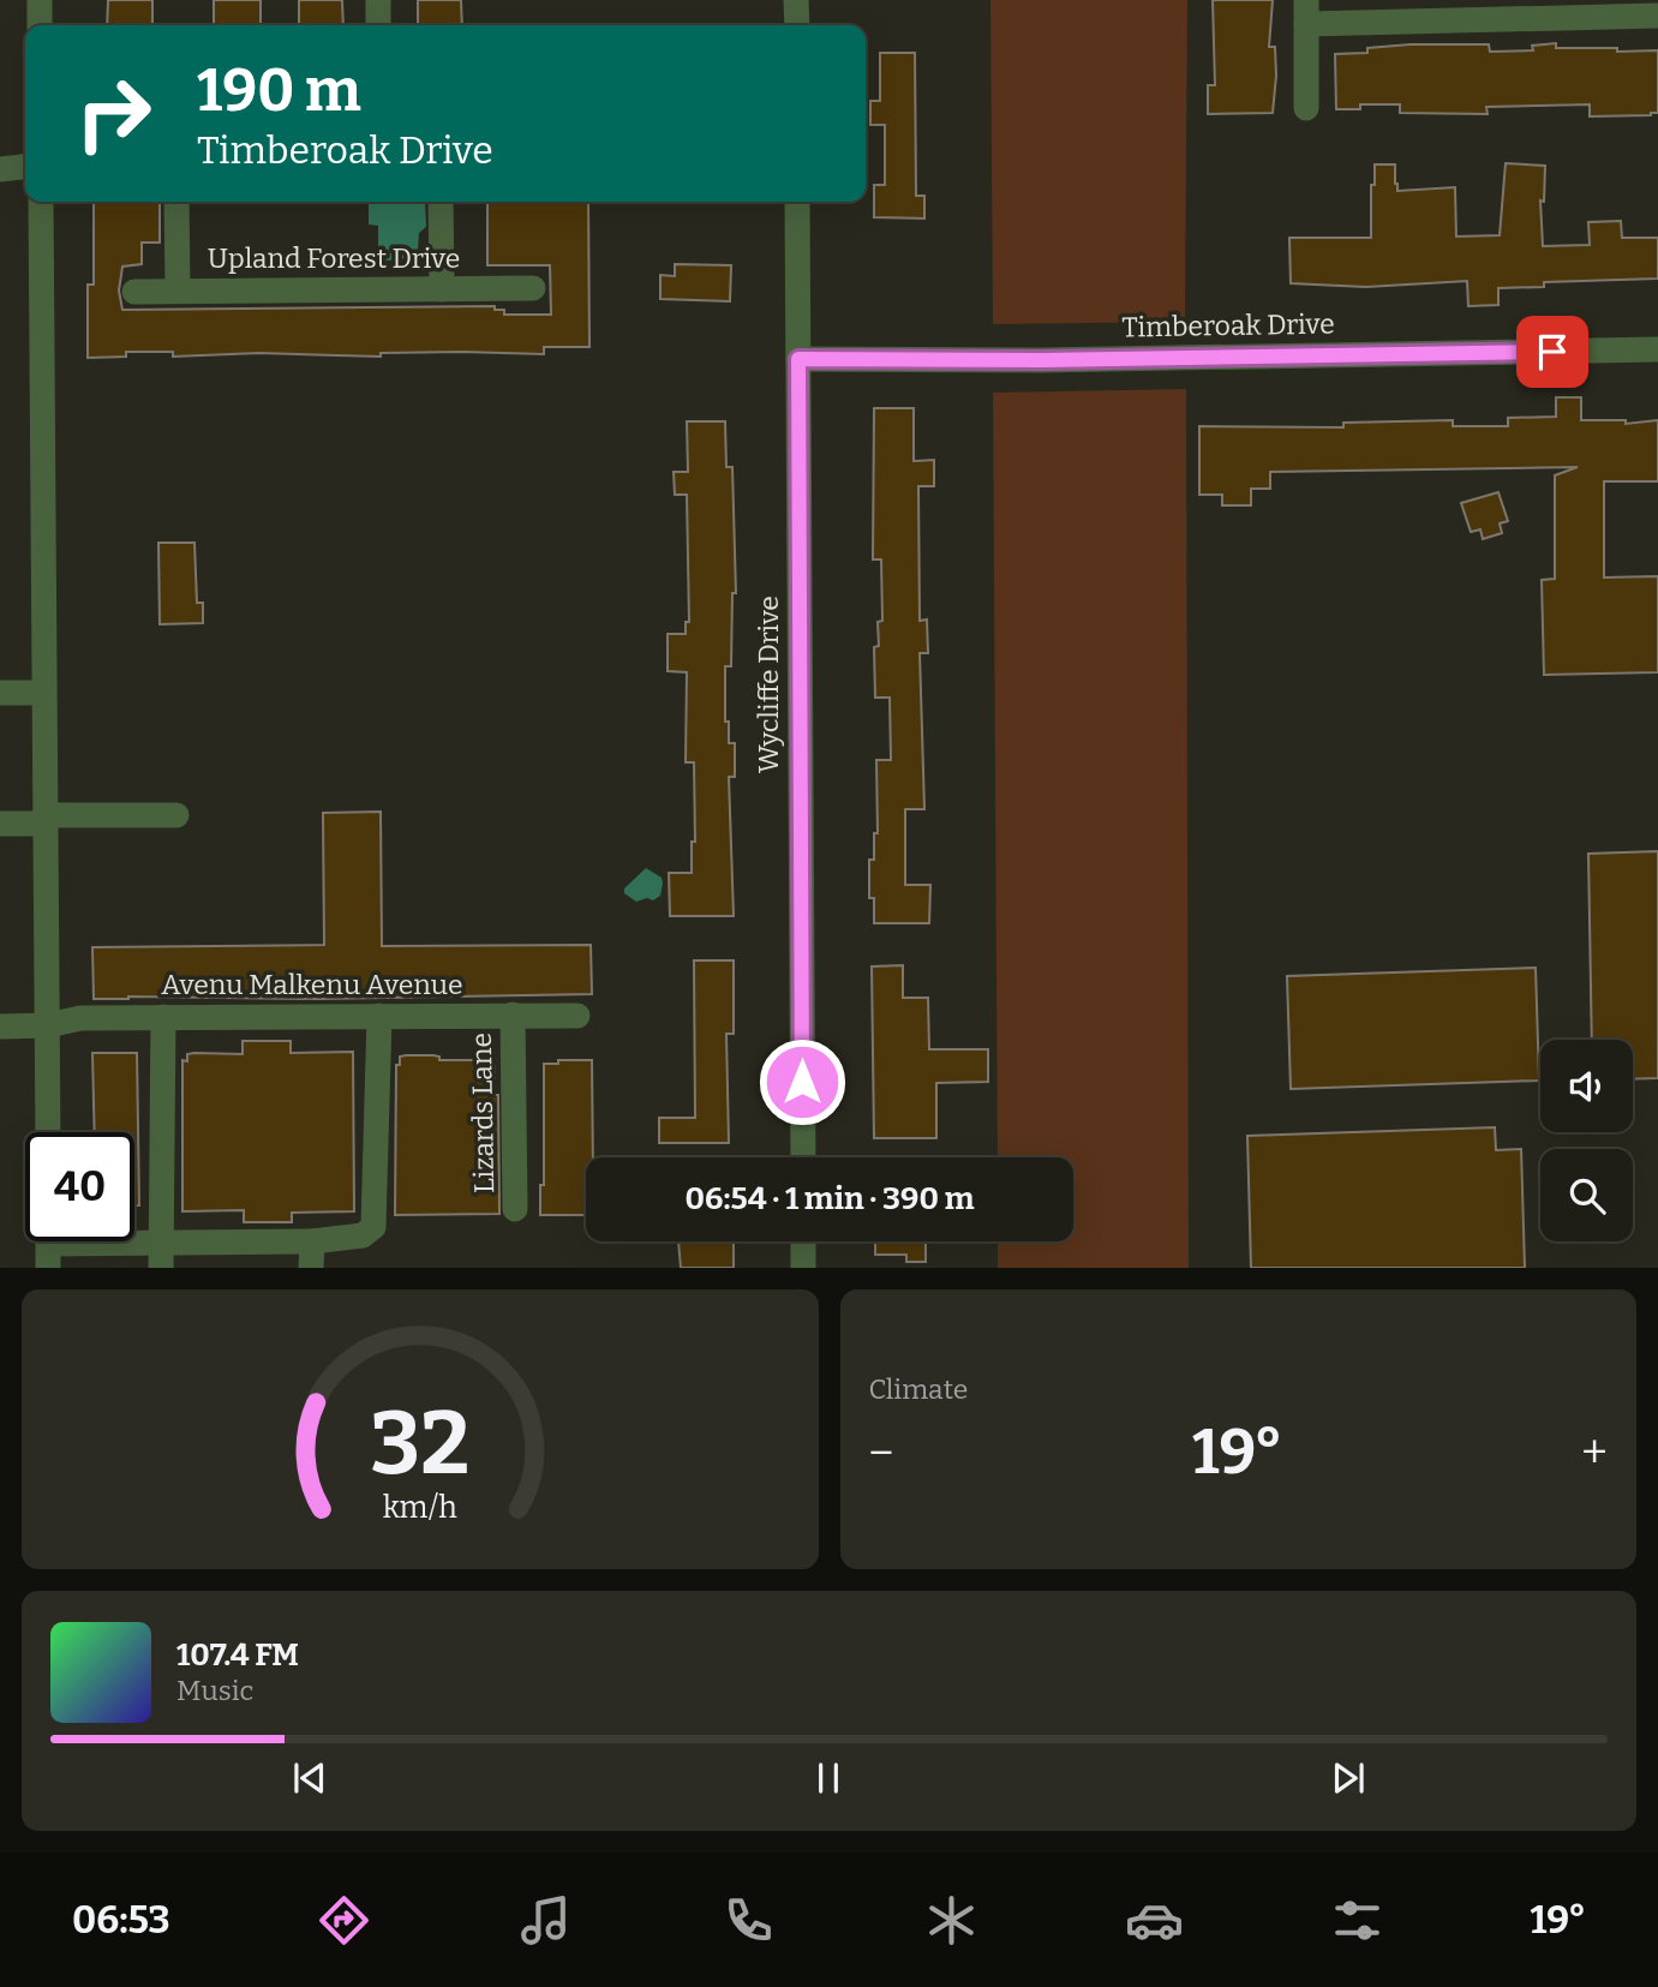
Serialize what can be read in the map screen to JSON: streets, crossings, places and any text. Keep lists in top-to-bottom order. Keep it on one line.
{"streets":{"street":["Upland Forest Drive","Timberoak Drive","Wycliffe Drive","Avenu Malkenu Avenue","Lizards Lane"]},"crossings":[["Timberoak Drive","Wycliffe Drive"],["Avenu Malkenu Avenue","Lizards Lane"]],"page":{"turn":["190 m","Timberoak Drive"],"limit":"40","trip":"06:54 · 1 min · 390 m","tile":"Climate","heat":["−","19°","+"],"song":["107.4 FM","Music"],"tabs":["06:53","19°"],"gauge":["32","km/h"]}}
